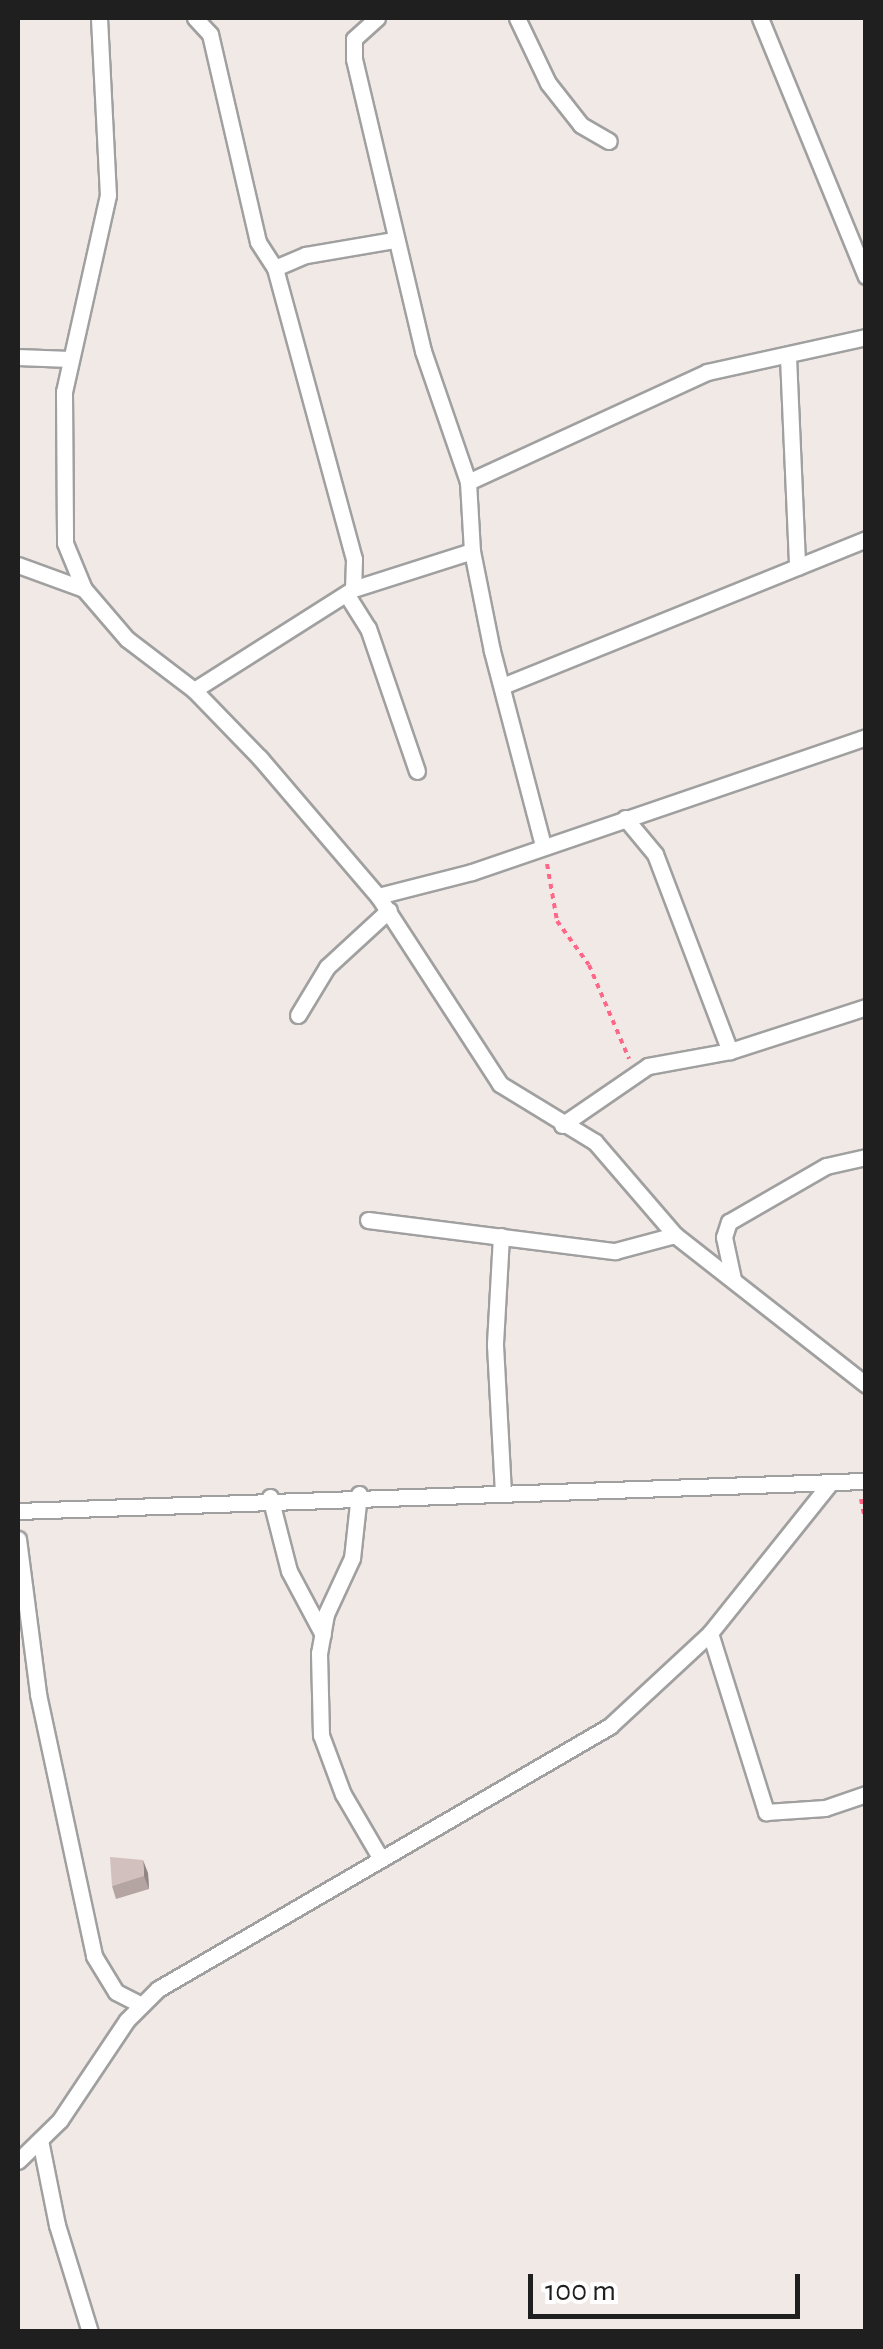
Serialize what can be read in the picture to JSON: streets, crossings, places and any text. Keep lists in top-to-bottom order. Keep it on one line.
{"scale_bar":"100 m"}
